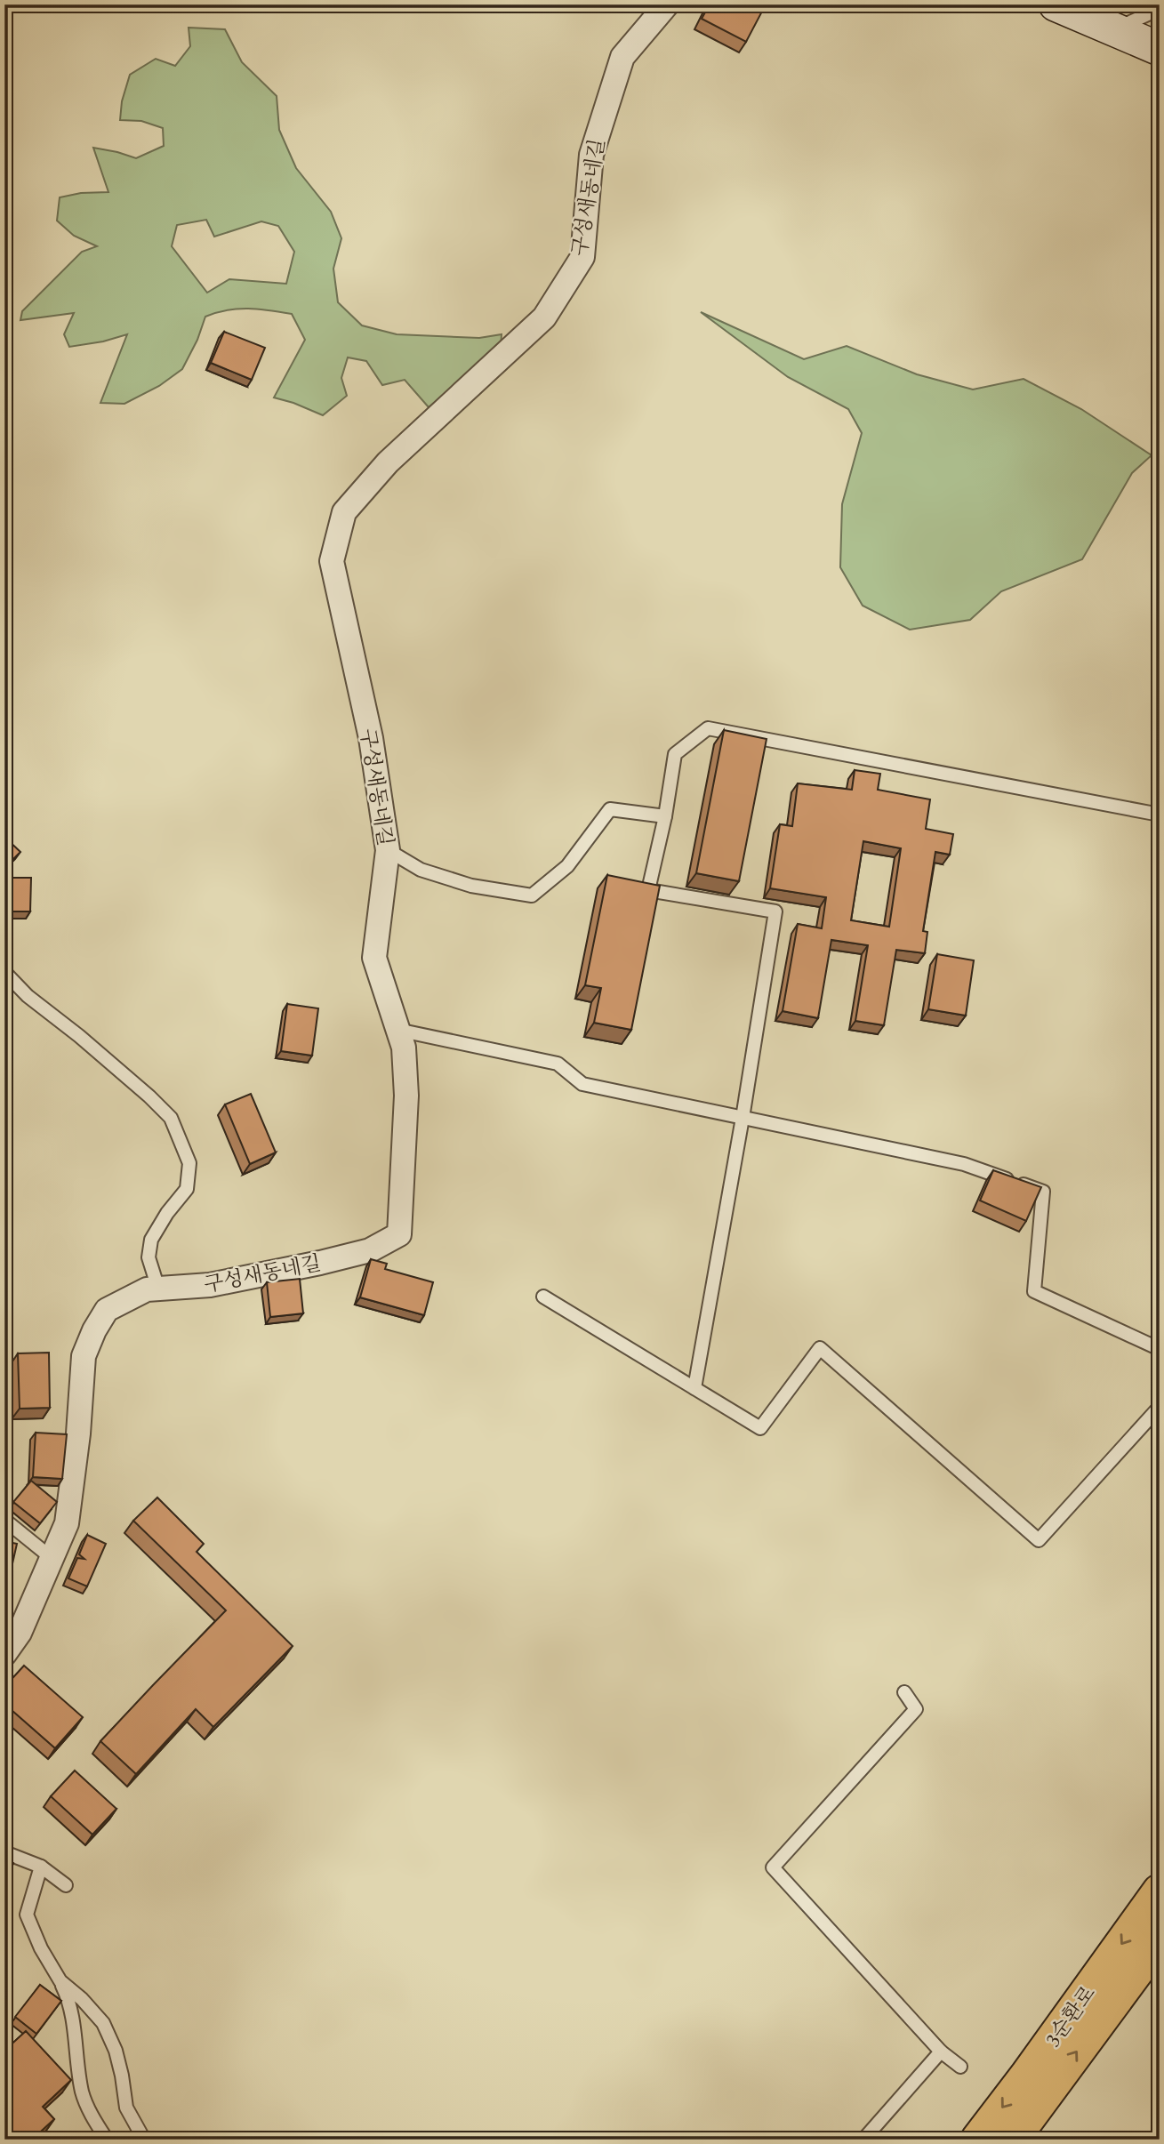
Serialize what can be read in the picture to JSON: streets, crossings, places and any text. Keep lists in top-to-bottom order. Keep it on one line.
{"streets":{"highway":["3순환로"],"street":["구성새동네길"]}}
